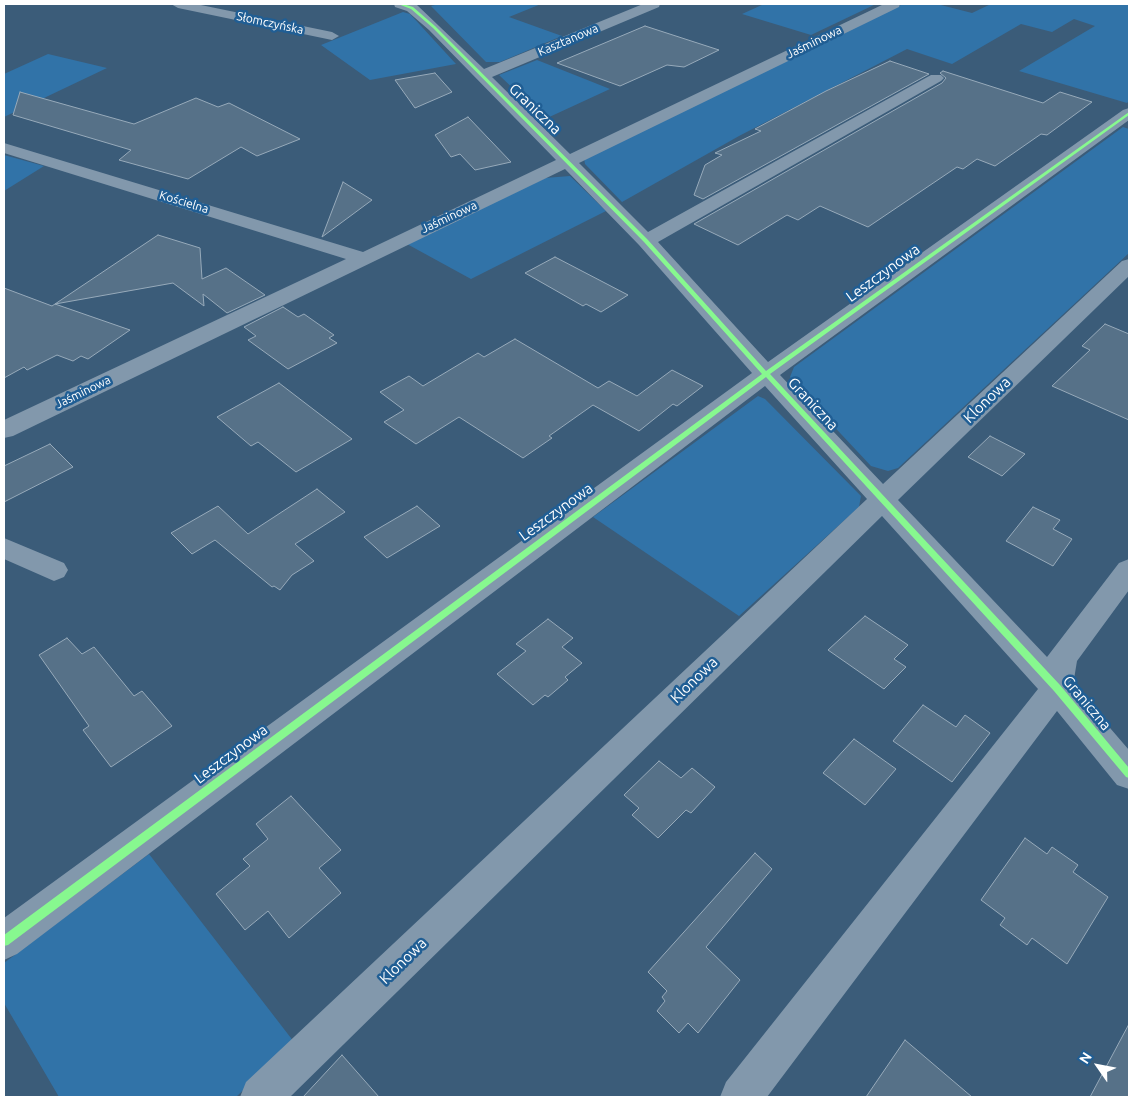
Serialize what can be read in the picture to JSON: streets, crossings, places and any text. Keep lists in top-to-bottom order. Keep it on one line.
{"streets":{"street":["Słomczyńska","Kasztanowa","Jaśminowa","Graniczna","Kościelna","Leszczynowa","Klonowa"]},"crossings":[["Kasztanowa","Graniczna"],["Jaśminowa","Graniczna"],["Jaśminowa","Kościelna"],["Graniczna","Leszczynowa"],["Graniczna","Klonowa"]],"north":"top left"}
